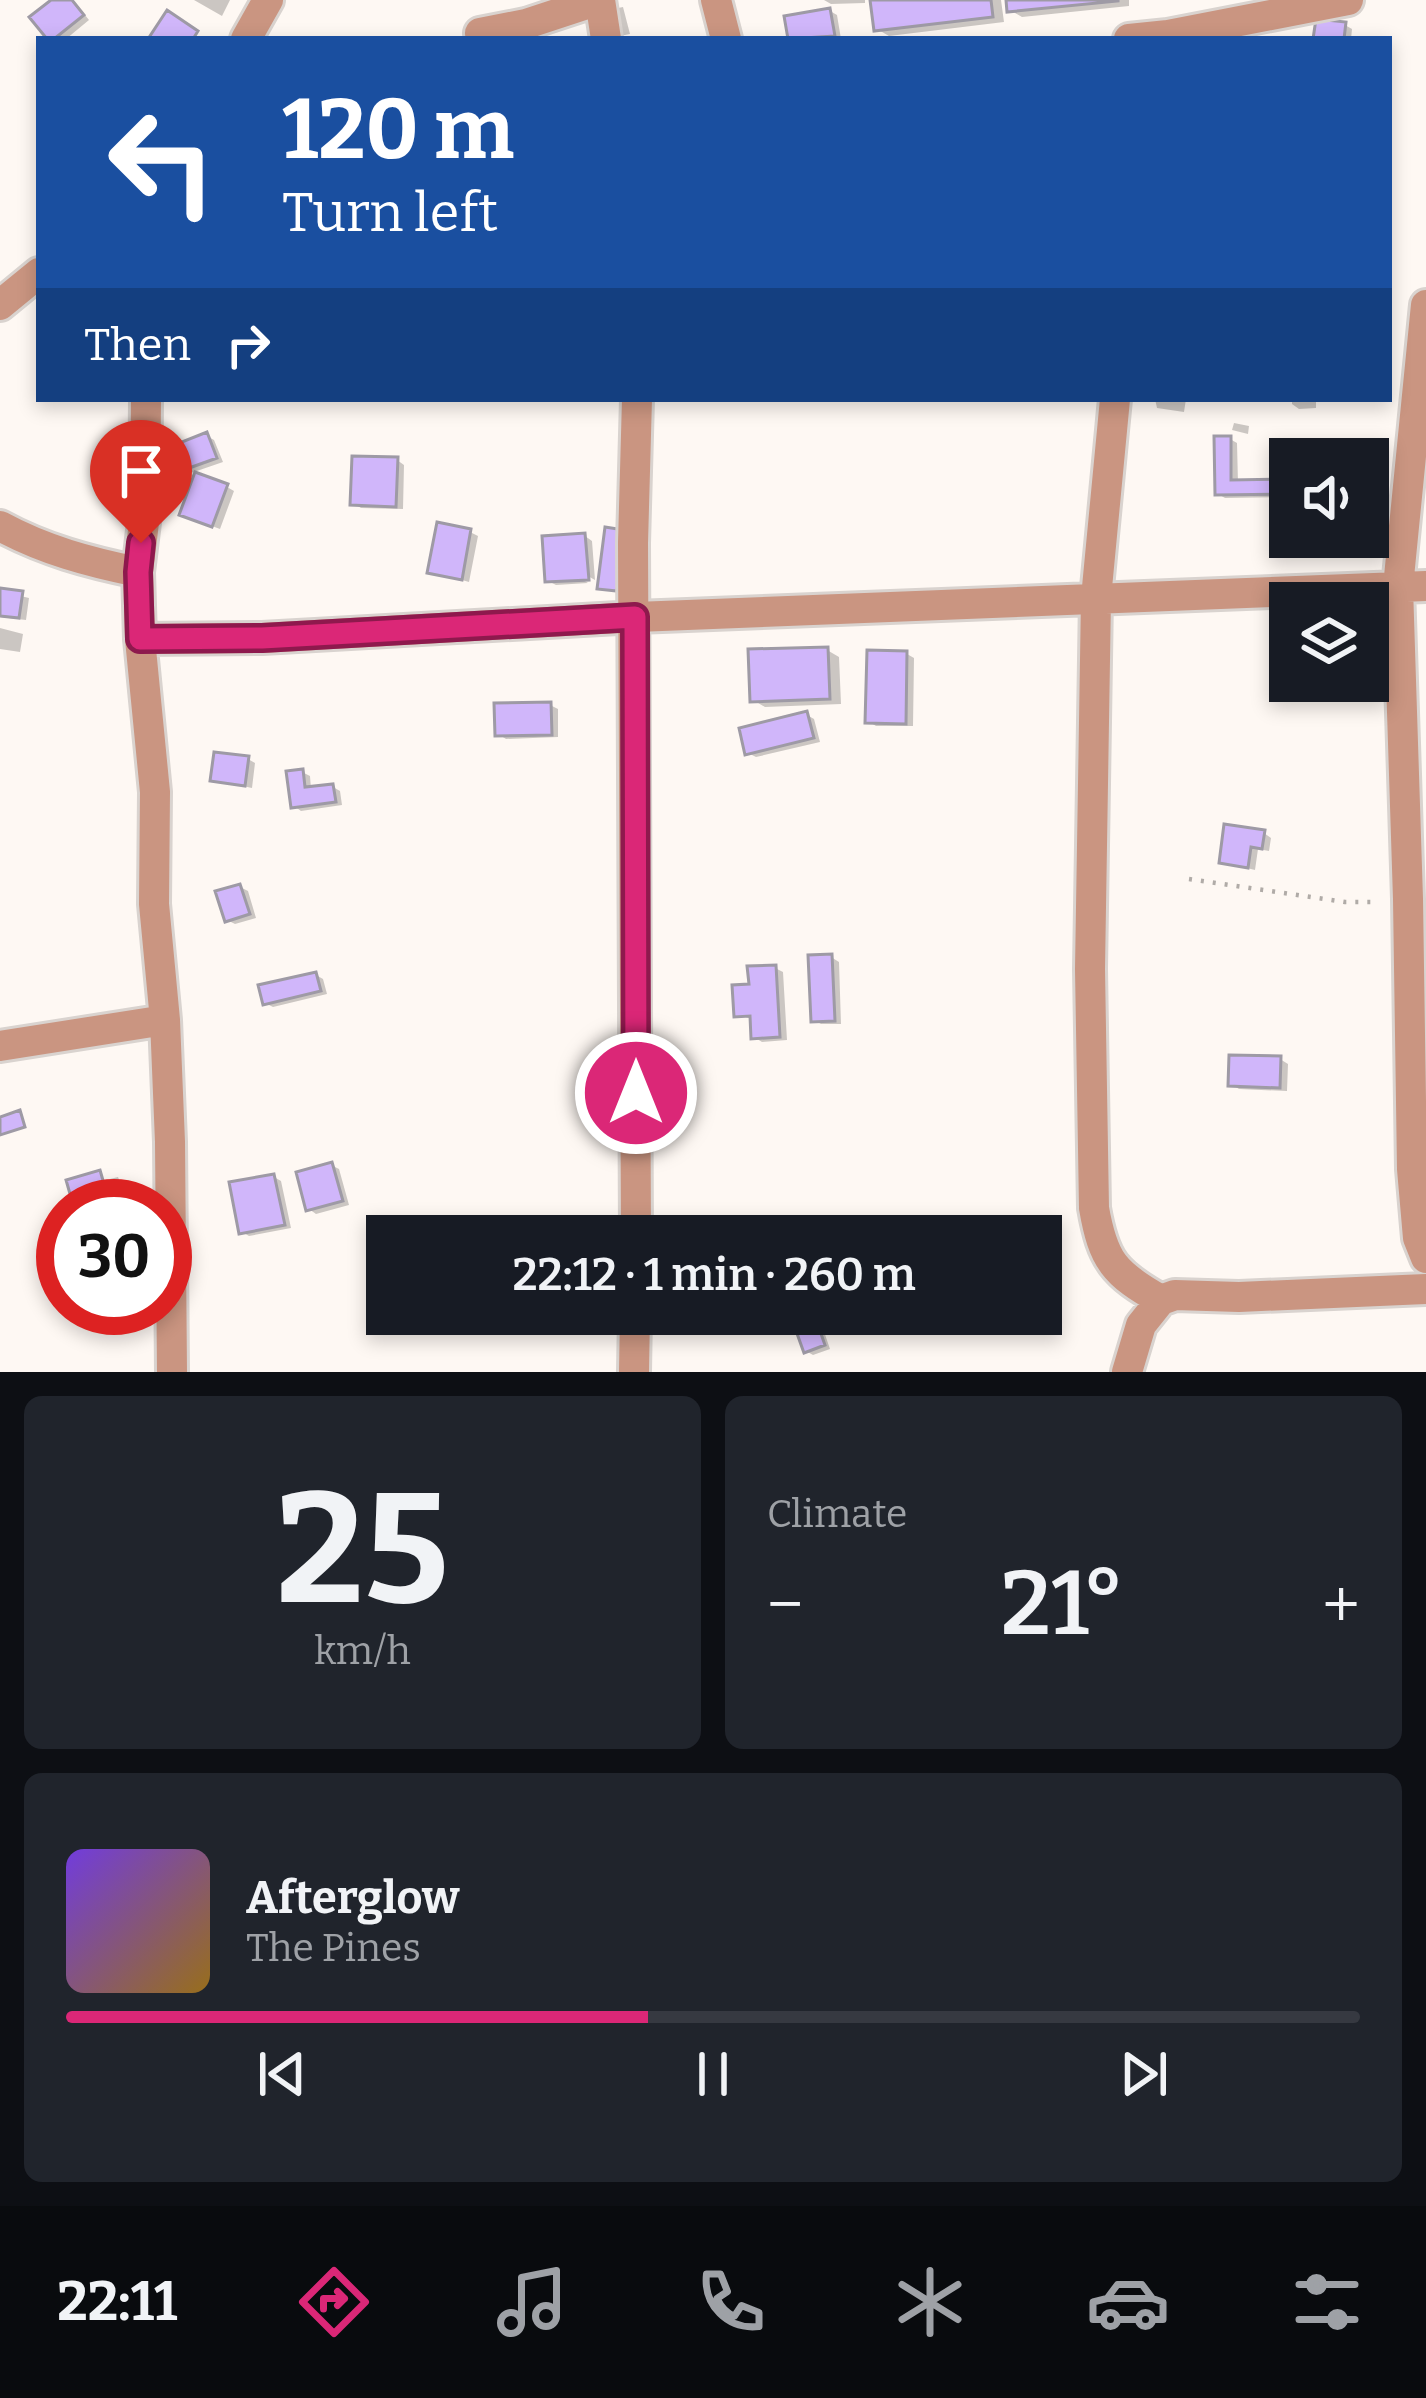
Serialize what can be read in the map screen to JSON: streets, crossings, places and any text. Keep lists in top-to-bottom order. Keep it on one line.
{"page":{"turn":["120 m","Turn left"],"then":"Then","limit":"30","trip":"22:12 · 1 min · 260 m","tile":[["25","km/h"],"Climate"],"heat":["−","21°","+"],"song":["Afterglow","The Pines"],"tabs":"22:11"}}
